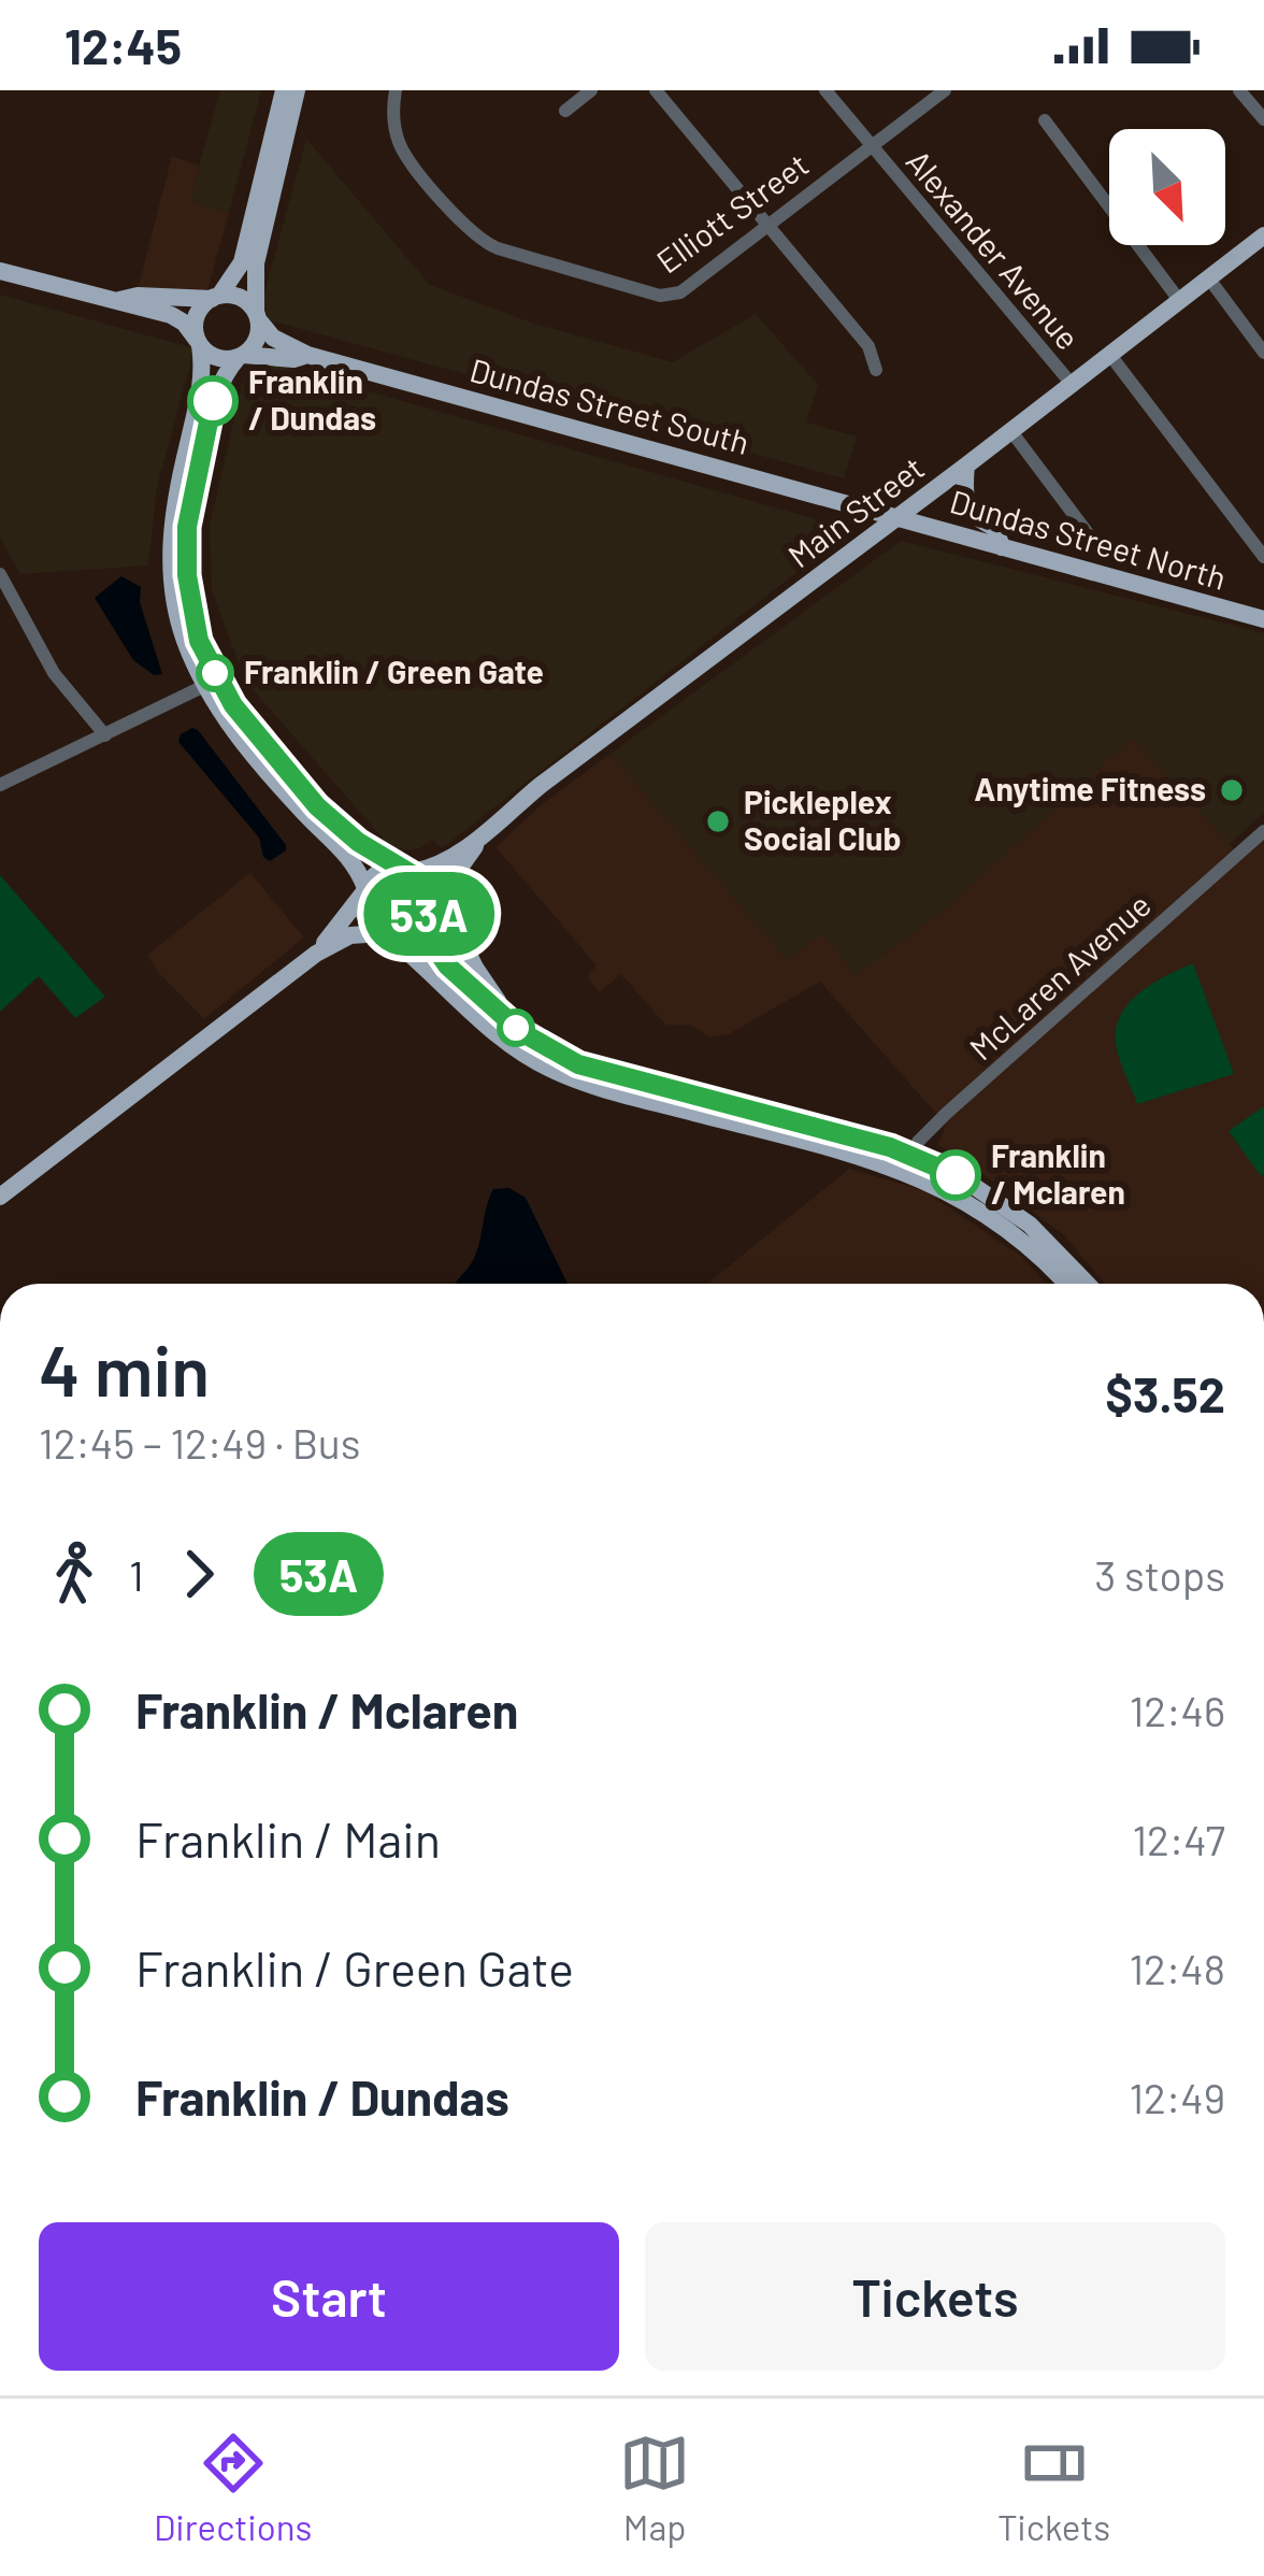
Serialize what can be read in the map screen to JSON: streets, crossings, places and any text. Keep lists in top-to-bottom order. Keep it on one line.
{"streets":{"main road":["Dundas Street South","Main Street","Dundas Street North"],"street":["Elliott Street","Alexander Avenue","McLaren Avenue"]},"crossings":[["Elliott Street","Alexander Avenue"],["Alexander Avenue","Main Street"],["Dundas Street South","Main Street"],["Dundas Street South","Dundas Street North"],["Main Street","Dundas Street North"]],"places":["Franklin / Dundas","Franklin / Green Gate","Anytime Fitness","Pickleplex Social Club","Franklin / Mclaren"],"lines":["bus line 53A"],"north":"bottom right","page":{"status":"12:45","on_map":"53A","heading":["4 min","12:45 – 12:49 · Bus","$3.52"],"legs":["1","53A","3 stops"],"list":[{"name":"Franklin / Mclaren","value":"12:46"},{"name":"Franklin / Main","value":"12:47"},{"name":"Franklin / Green Gate","value":"12:48"},{"name":"Franklin / Dundas","value":"12:49"}],"buttons":["Start","Tickets"],"tabs":["Directions","Map","Tickets"]}}
